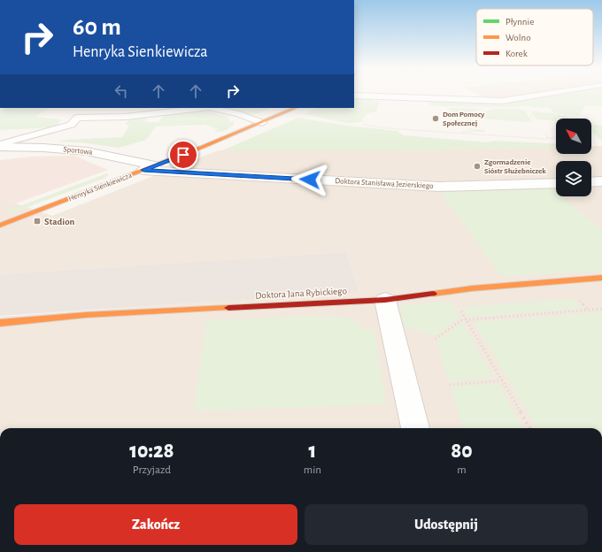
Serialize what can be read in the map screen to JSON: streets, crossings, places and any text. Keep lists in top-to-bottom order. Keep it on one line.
{"streets":{"main road":["Henryka Sienkiewicza","Doktora Jana Rybickiego"],"street":["Sportowa","Doktora Stanisława Jezierskiego"]},"crossings":[["Sportowa","Doktora Stanisława Jezierskiego"],["Sportowa","Henryka Sienkiewicza"],["Doktora Stanisława Jezierskiego","Henryka Sienkiewicza"]],"places":{"other":["Dom Pomocy Społecznej","Zgormadzenie Sióstr Służebniczek"],"transit":["Stadion"]},"legend":["Płynnie","Wolno","Korek"],"north":"top left","page":{"turn":["60 m","Henryka Sienkiewicza"],"eta":["10:28","Przyjazd","1","min","80","m"],"buttons":["Zakończ","Udostępnij"]}}
